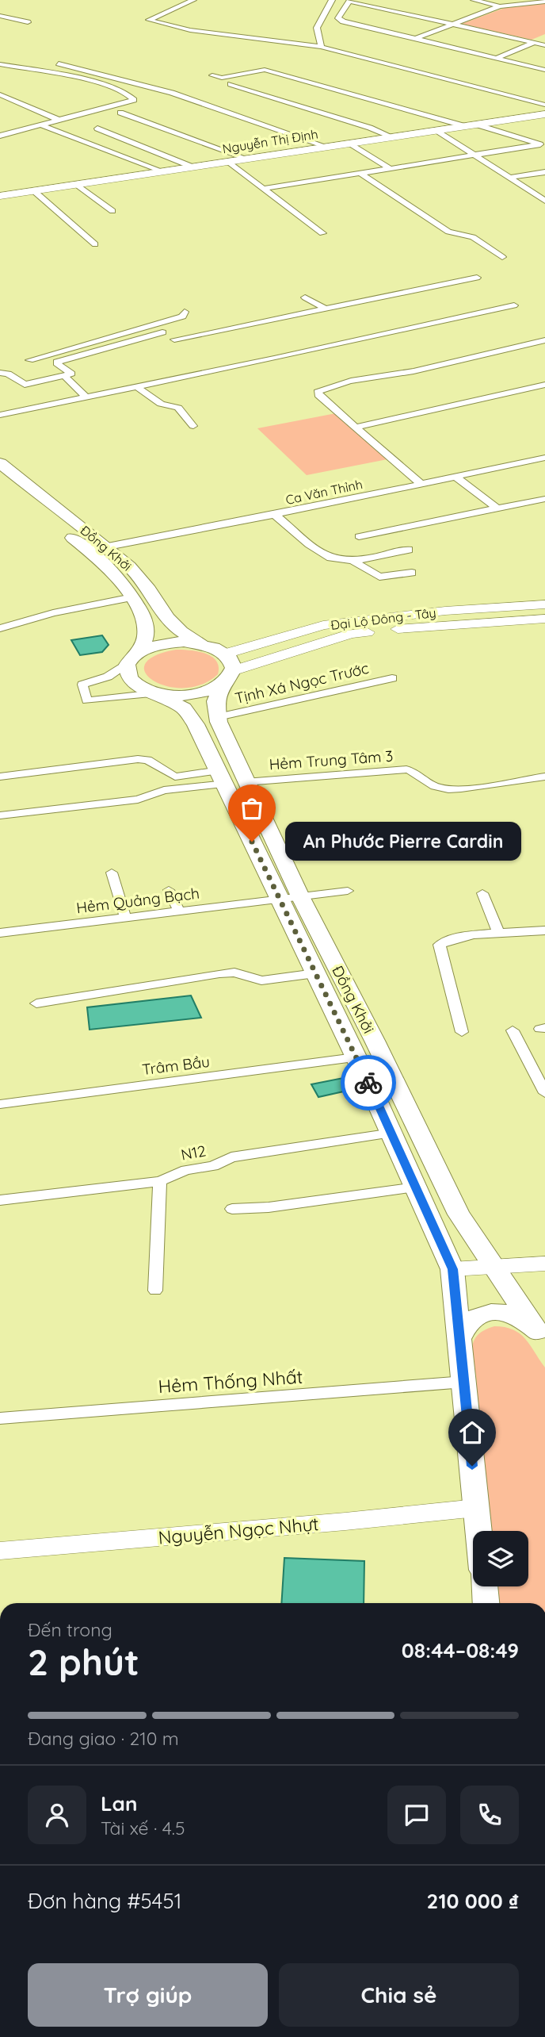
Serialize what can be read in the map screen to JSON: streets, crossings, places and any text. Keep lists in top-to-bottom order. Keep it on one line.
{"streets":{"main road":["Nguyễn Thị Định","Đồng Khởi","Đại Lộ Đông - Tây"],"street":["Ca Văn Thỉnh","Tịnh Xá Ngọc Trước","Hẻm Trung Tâm 3","Hẻm Quảng Bạch","Trâm Bầu","N12","Hẻm Thống Nhất","Nguyễn Ngọc Nhựt"]},"crossings":[["Ca Văn Thỉnh","Đồng Khởi"],["Đồng Khởi","Đại Lộ Đông - Tây"],["Đồng Khởi","Tịnh Xá Ngọc Trước"],["Đồng Khởi","Hẻm Trung Tâm 3"],["Đồng Khởi","Hẻm Quảng Bạch"],["Đồng Khởi","Trâm Bầu"],["Đồng Khởi","N12"],["Đồng Khởi","Hẻm Thống Nhất"],["Đồng Khởi","Nguyễn Ngọc Nhựt"]],"places":["An Phước Pierre Cardin"],"page":{"bubble":"An Phước Pierre Cardin","heading":["2 phút","Đến trong","08:44–08:49"],"panel":["Lan","Tài xế · 4.5","Đơn hàng #5451","210 000 ₫"],"bar":"Đang giao · 210 m","buttons":["Trợ giúp","Chia sẻ"]}}
